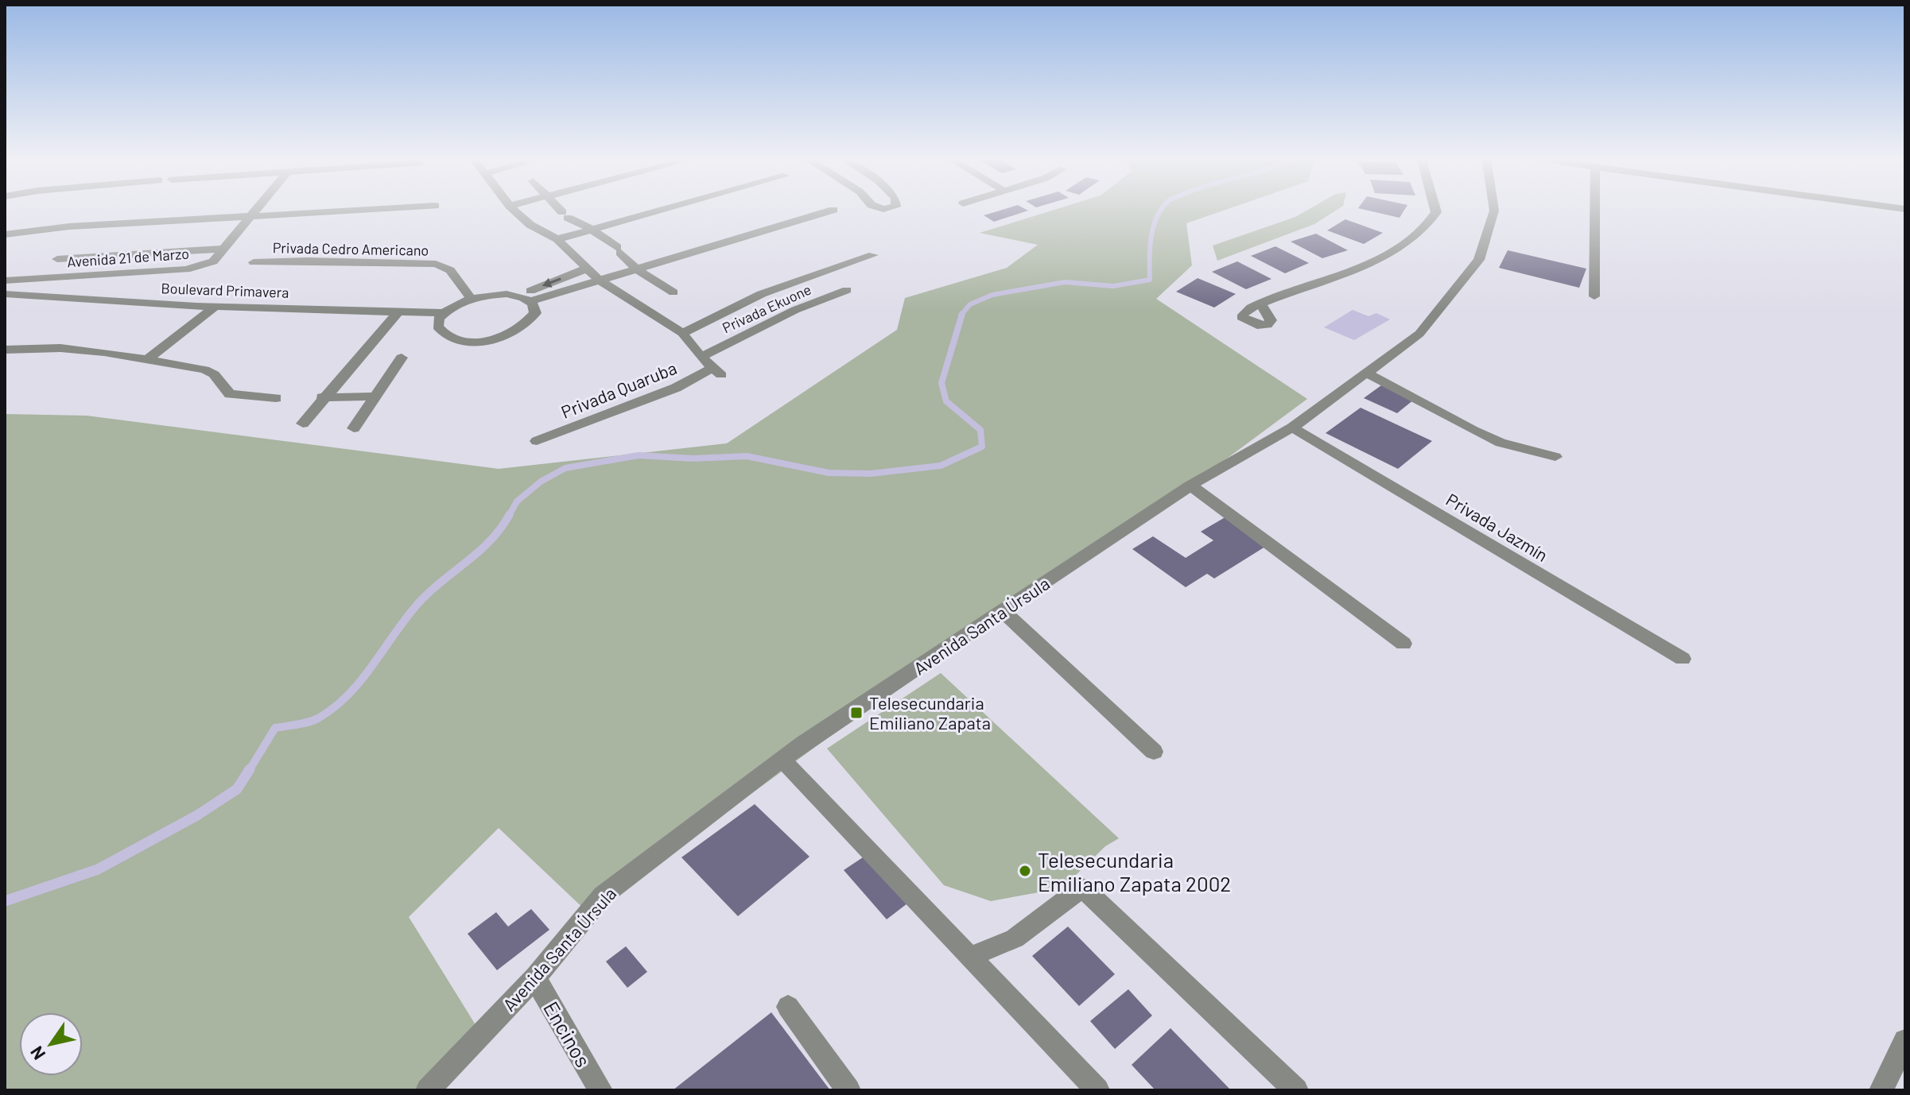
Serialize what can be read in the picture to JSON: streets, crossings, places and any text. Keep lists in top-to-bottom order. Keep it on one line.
{"streets":{"street":["Privada Cedro Americano","Avenida 21 de Marzo","Boulevard Primavera","Privada Ekuone","Privada Quaruba","Privada Jazmín","Avenida Santa Úrsula","Encinos"]},"crossings":[["Privada Ekuone","Privada Quaruba"],["Privada Jazmín","Avenida Santa Úrsula"],["Avenida Santa Úrsula","Encinos"]],"places":{"transit":["Telesecundaria Emiliano Zapata"],"other":["Telesecundaria Emiliano Zapata 2002"]},"north":"bottom left"}
